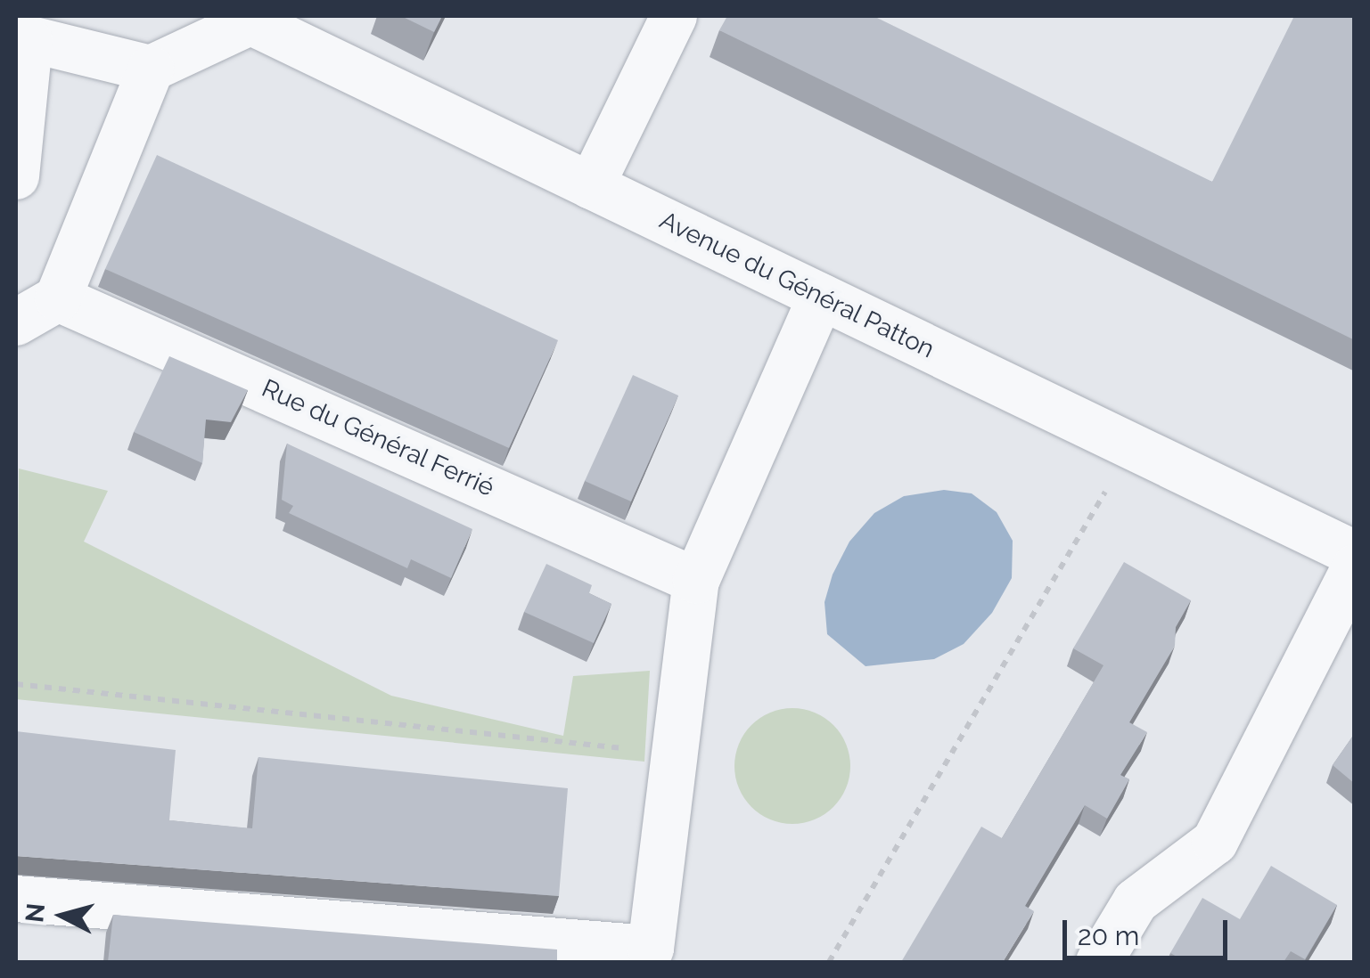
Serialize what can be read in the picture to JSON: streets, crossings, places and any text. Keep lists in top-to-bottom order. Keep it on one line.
{"streets":{"street":["Avenue du Général Patton","Rue du Général Ferrié"]},"scale_bar":"20 m","north":"left"}
